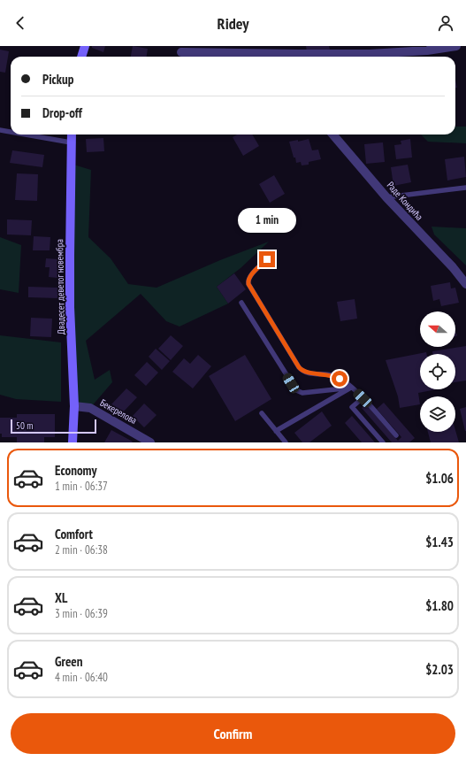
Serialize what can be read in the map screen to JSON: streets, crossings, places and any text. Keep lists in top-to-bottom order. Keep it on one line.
{"streets":{"street":["Раде Кондића","Двадесет деветог новембра","Бекерелова"]},"crossings":[["Двадесет деветог новембра","Бекерелова"]],"scale_bar":"50 m","north":"left","page":{"header":"Ridey","banner":["Pickup","Drop-off"],"bubble":"1 min","scale":"50 m","list":[{"name":"Economy","note":"1 min · 06:37","value":"$1.06"},{"name":"Comfort","note":"2 min · 06:38","value":"$1.43"},{"name":"XL","note":"3 min · 06:39","value":"$1.80"},{"name":"Green","note":"4 min · 06:40","value":"$2.03"}],"buttons":"Confirm"}}
